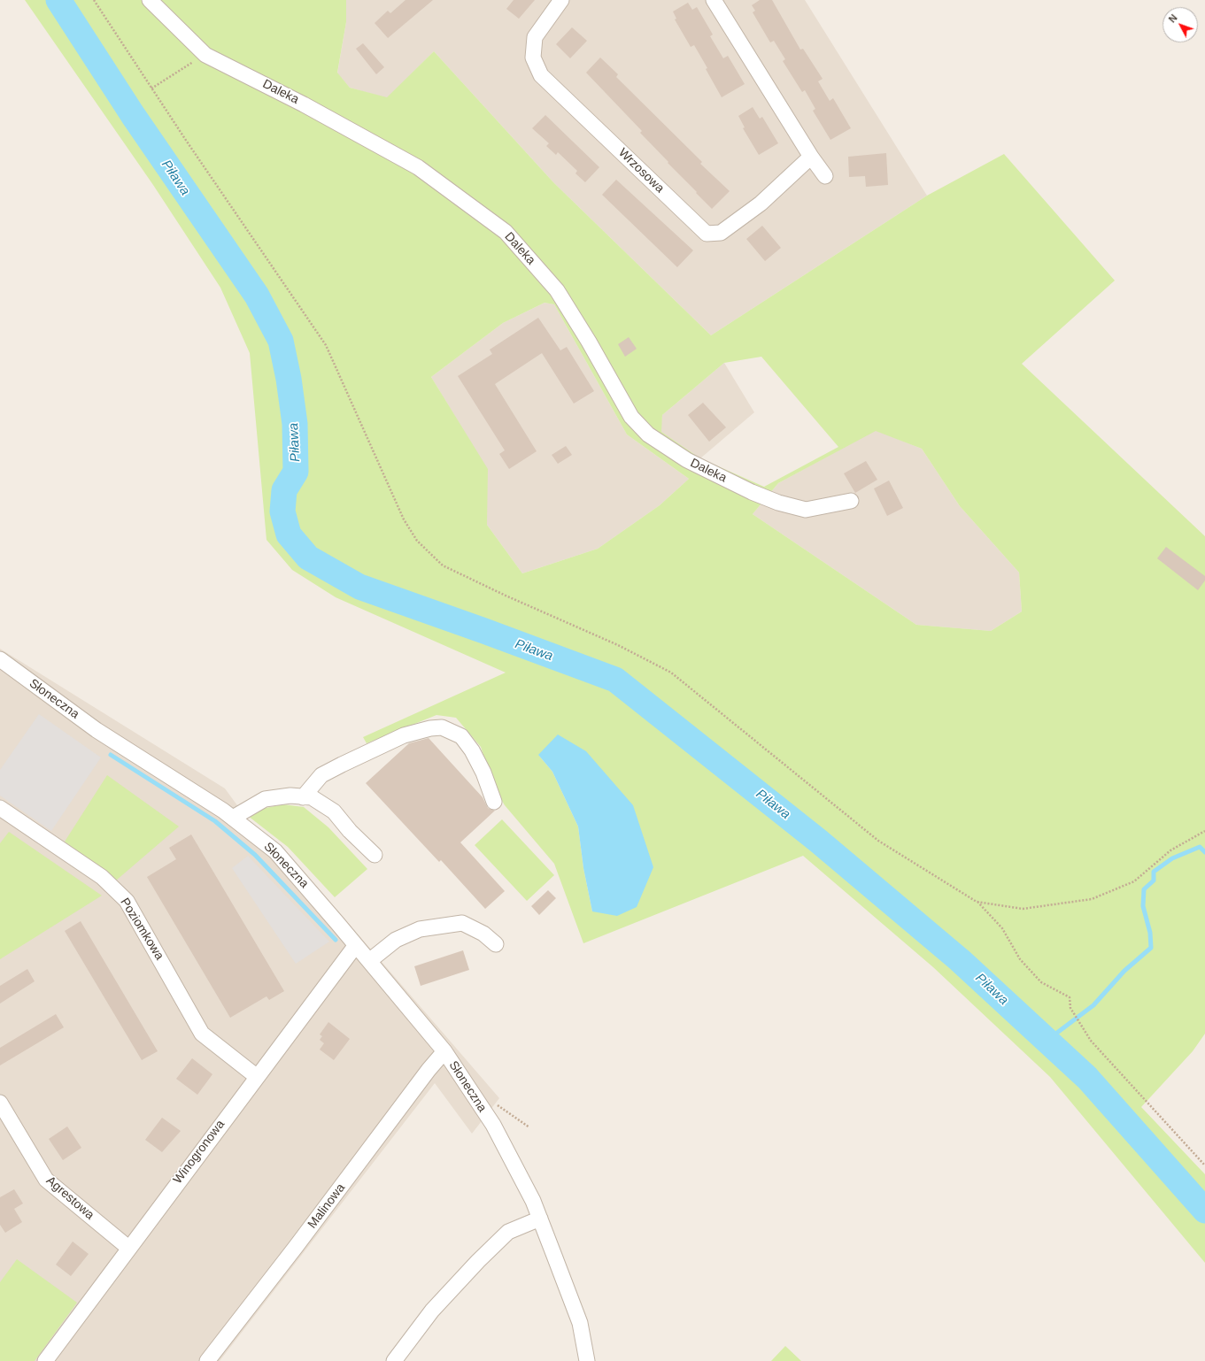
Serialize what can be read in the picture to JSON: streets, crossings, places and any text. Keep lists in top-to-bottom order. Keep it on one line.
{"streets":{"street":["Daleka","Wrzosowa","Słoneczna","Poziomkowa","Winogronowa","Agrestowa","Malinowa"]},"crossings":[["Słoneczna","Winogronowa"],["Słoneczna","Malinowa"],["Poziomkowa","Winogronowa"],["Winogronowa","Agrestowa"]],"water":["Piława"],"north":"top left"}
